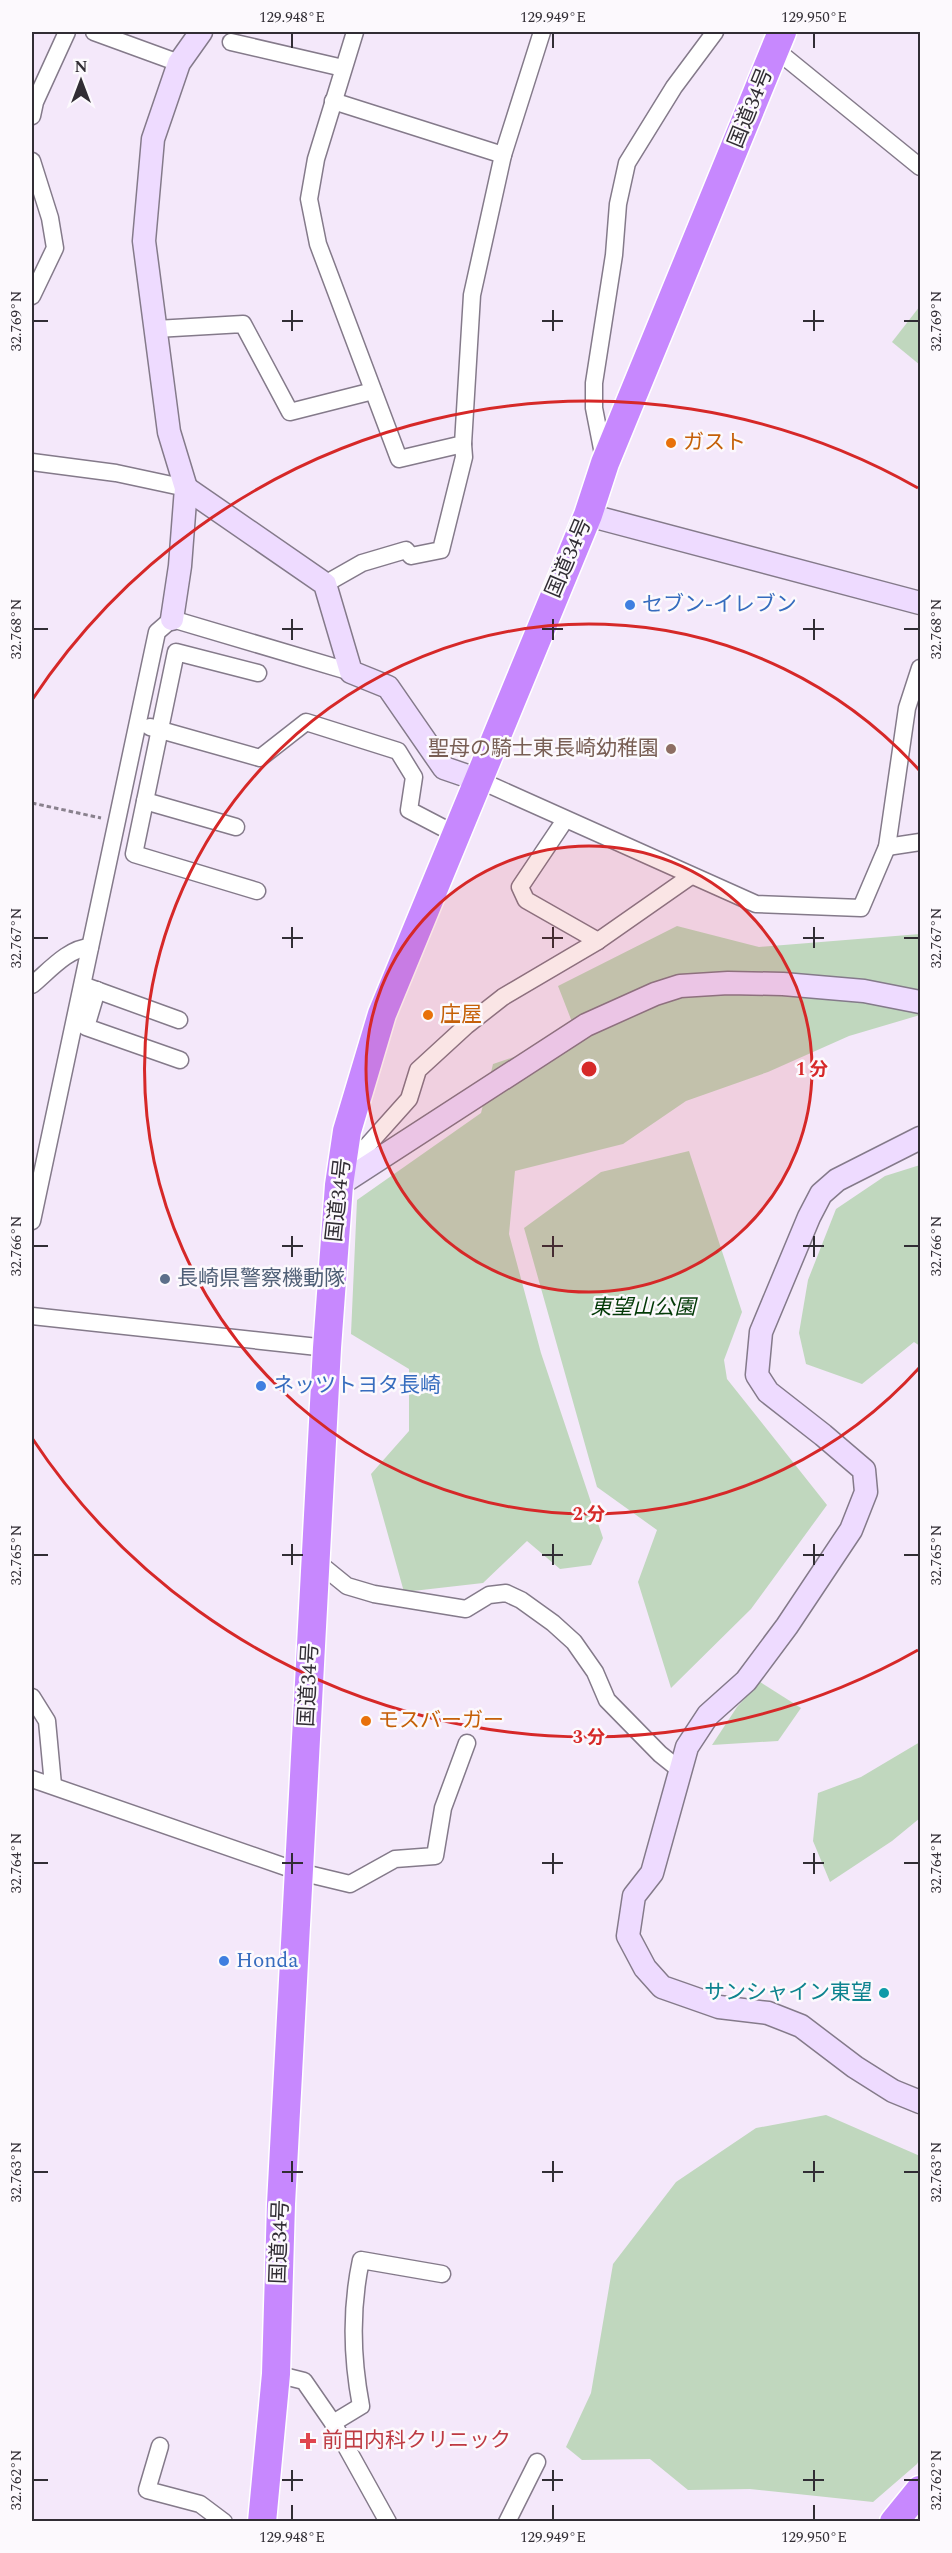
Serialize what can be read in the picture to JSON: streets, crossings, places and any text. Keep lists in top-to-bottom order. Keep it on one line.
{"streets":{"highway":["国道34号"]},"parks":["東望山公園"],"places":{"other":["ガスト","セブン-イレブン","聖母の騎士東長崎幼稚園","庄屋","長崎県警察機動隊","ネッツトヨタ長崎","モスバーガー","Honda","サンシャイン東望"],"health":["前田内科クリニック"]},"north":"top","coordinates":["129.948°E","129.949°E","129.950°E","32.769°N","32.768°N","32.767°N","32.766°N","32.765°N","32.764°N","32.763°N","32.762°N"],"rings":["1 分","2 分","3 分"]}
